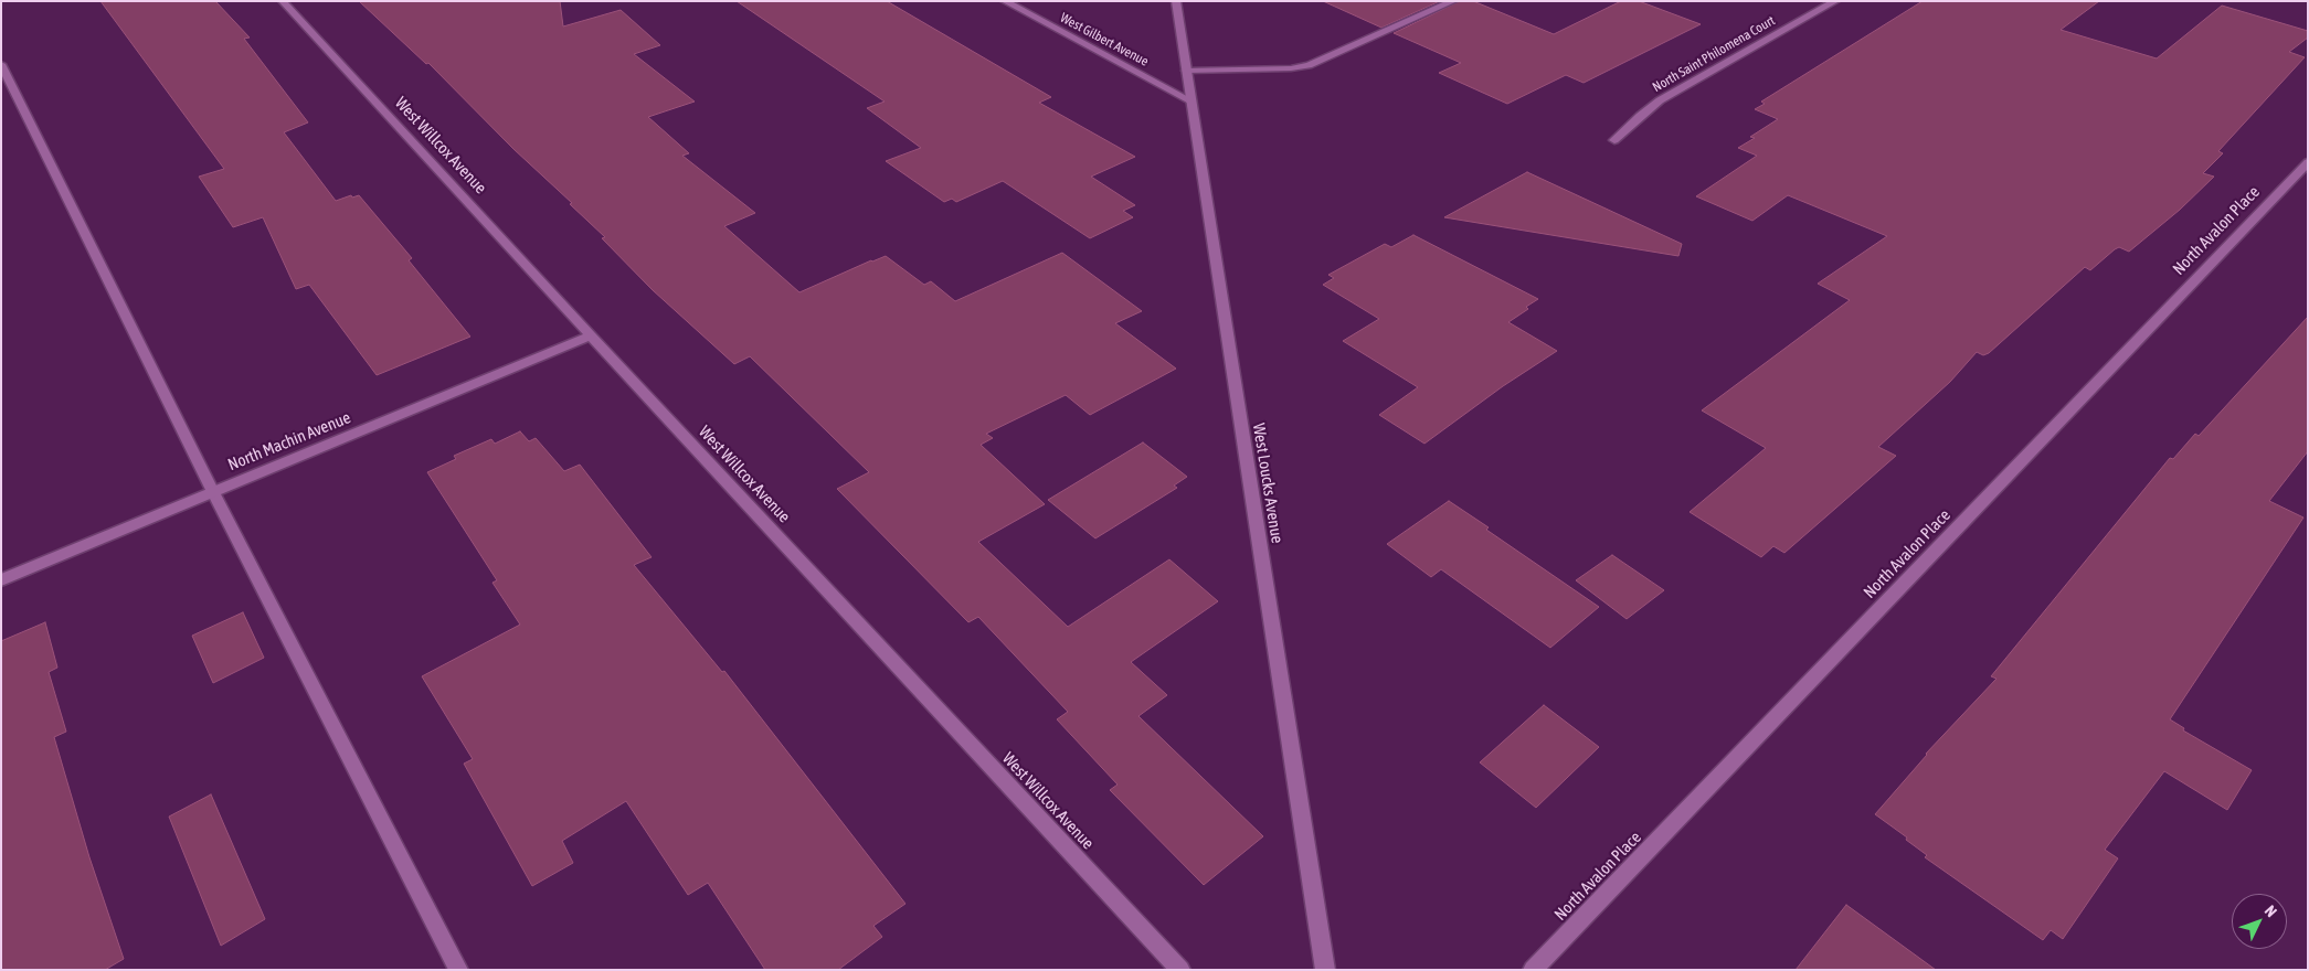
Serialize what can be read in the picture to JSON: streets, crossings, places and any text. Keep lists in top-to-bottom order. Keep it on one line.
{"streets":{"street":["West Gilbert Avenue","North Saint Philomena Court","West Willcox Avenue","North Avalon Place","North Machin Avenue","West Loucks Avenue"]},"crossings":[["West Gilbert Avenue","West Loucks Avenue"],["West Willcox Avenue","North Machin Avenue"]],"north":"top right"}
